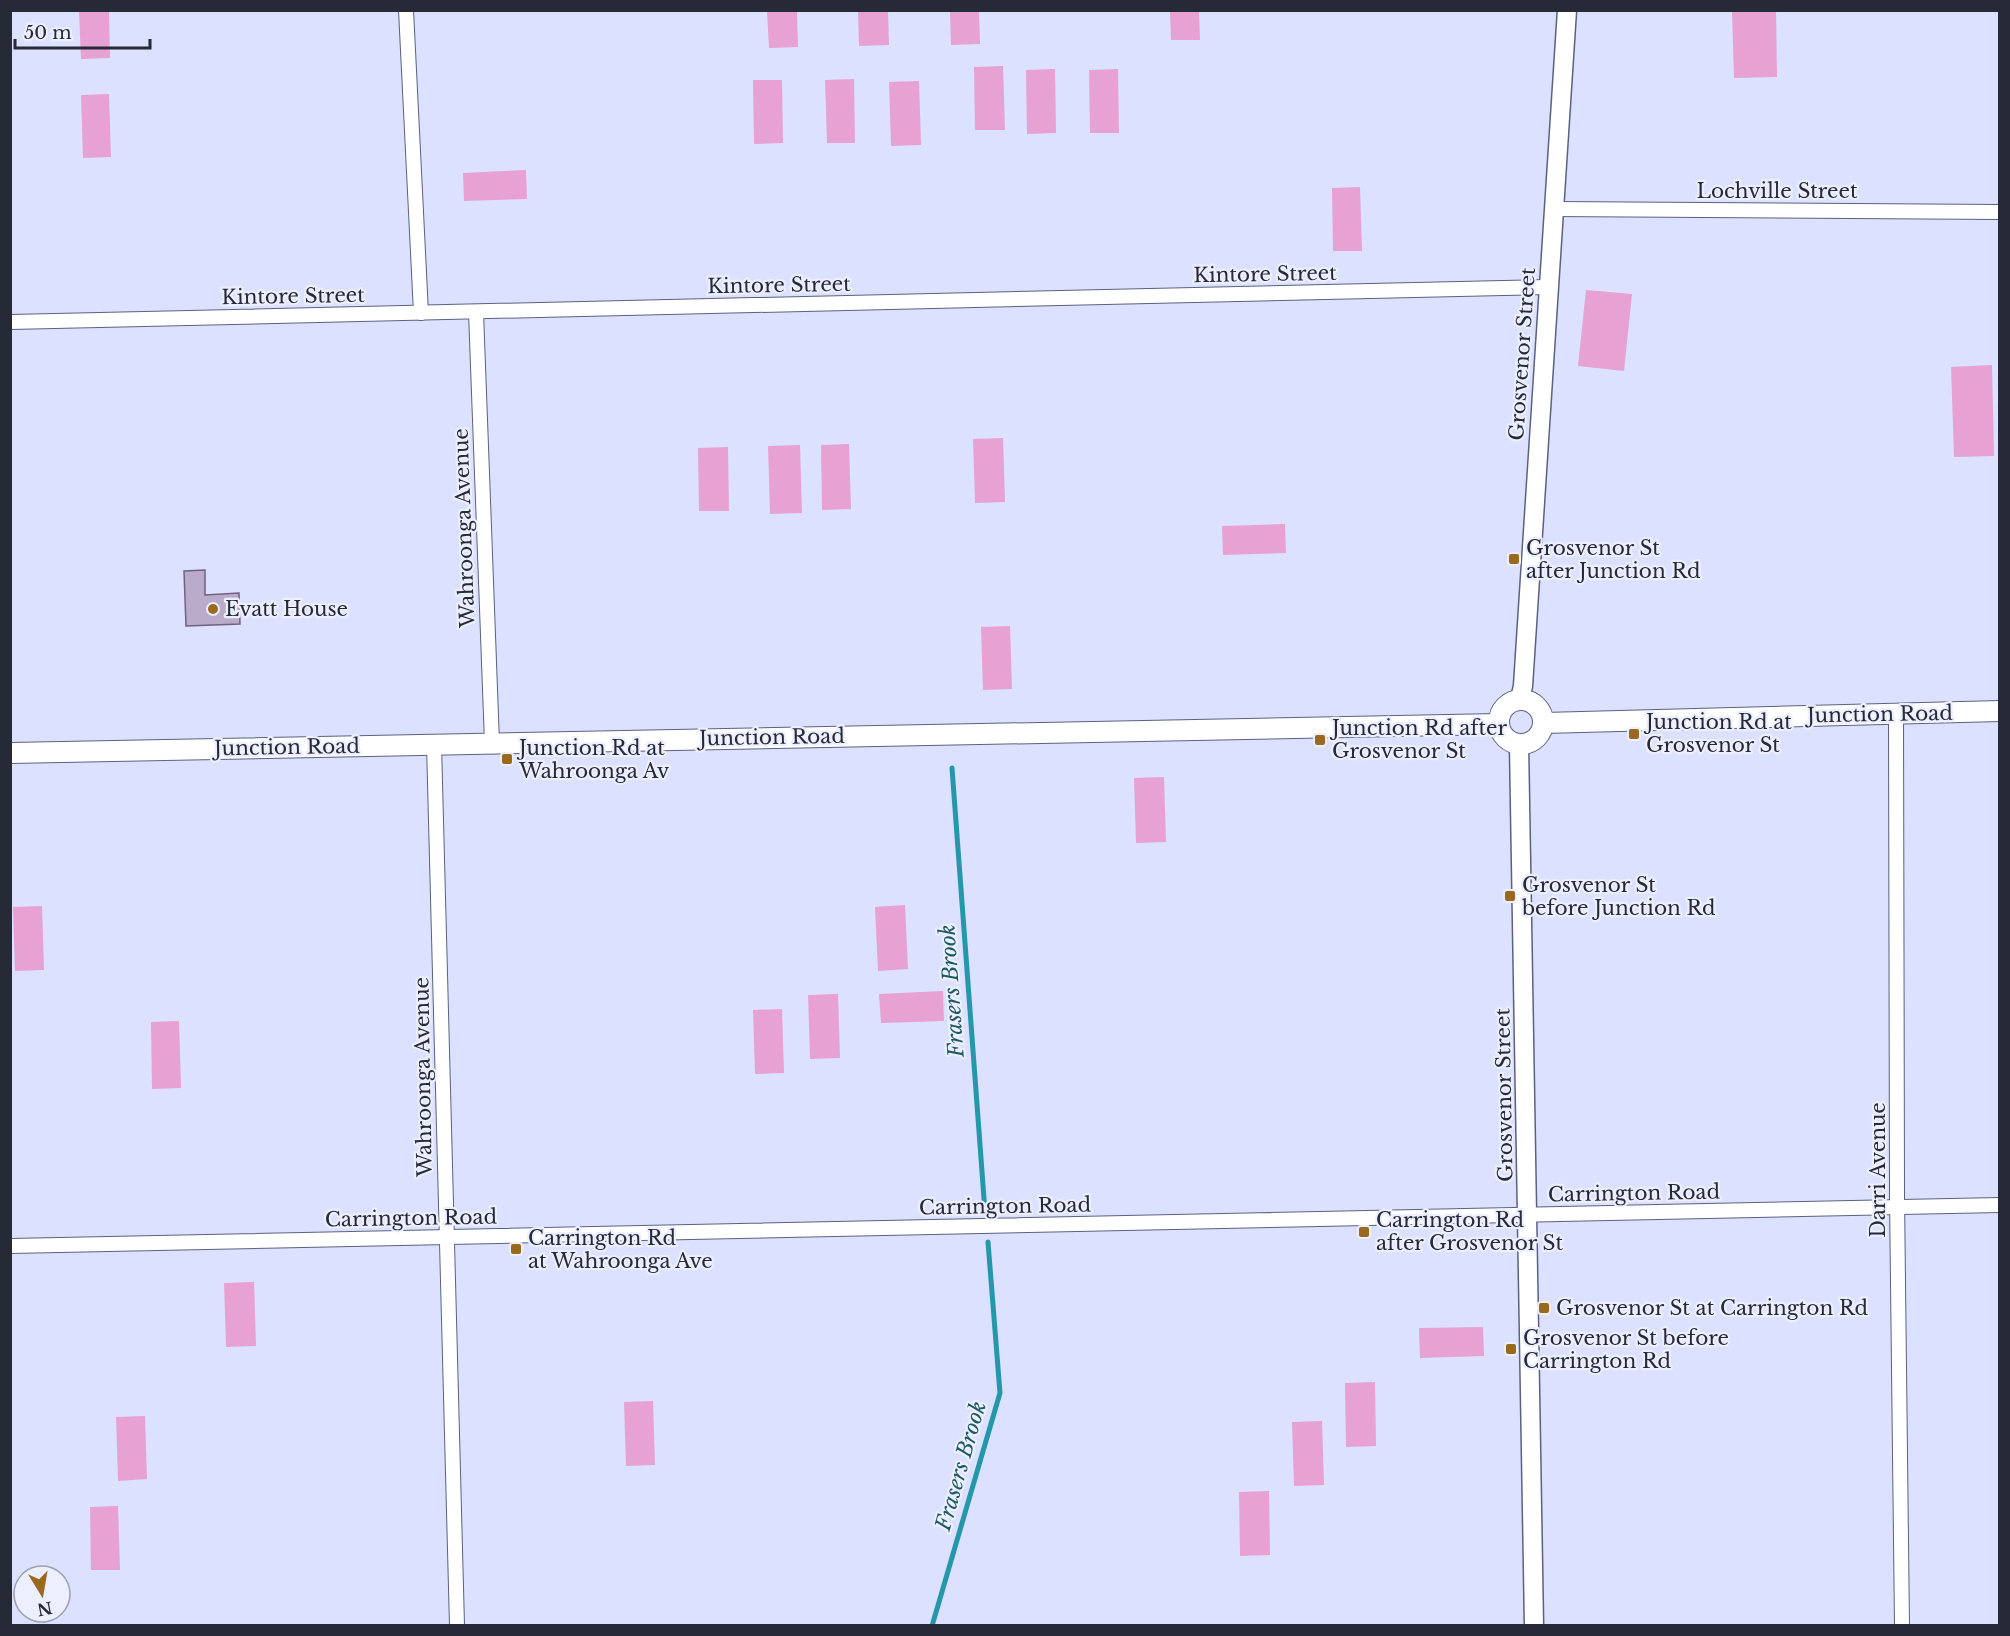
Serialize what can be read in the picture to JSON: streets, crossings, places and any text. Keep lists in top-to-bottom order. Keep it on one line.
{"streets":{"main road":["Junction Road"],"street":["Lochville Street","Kintore Street","Grosvenor Street","Wahroonga Avenue","Darri Avenue","Carrington Road"]},"crossings":[["Lochville Street","Grosvenor Street"],["Kintore Street","Grosvenor Street"],["Kintore Street","Wahroonga Avenue"],["Grosvenor Street","Junction Road"],["Grosvenor Street","Carrington Road"],["Wahroonga Avenue","Junction Road"],["Wahroonga Avenue","Carrington Road"],["Junction Road","Darri Avenue"],["Darri Avenue","Carrington Road"]],"water":["Frasers Brook"],"places":{"transit":["Grosvenor St after Junction Rd","Junction Rd at Grosvenor St","Junction Rd after Grosvenor St","Junction Rd at Wahroonga Av","Grosvenor St before Junction Rd","Carrington Rd after Grosvenor St","Carrington Rd at Wahroonga Ave","Grosvenor St at Carrington Rd","Grosvenor St before Carrington Rd"],"other":["Evatt House"]},"scale_bar":"50 m","north":"bottom"}
